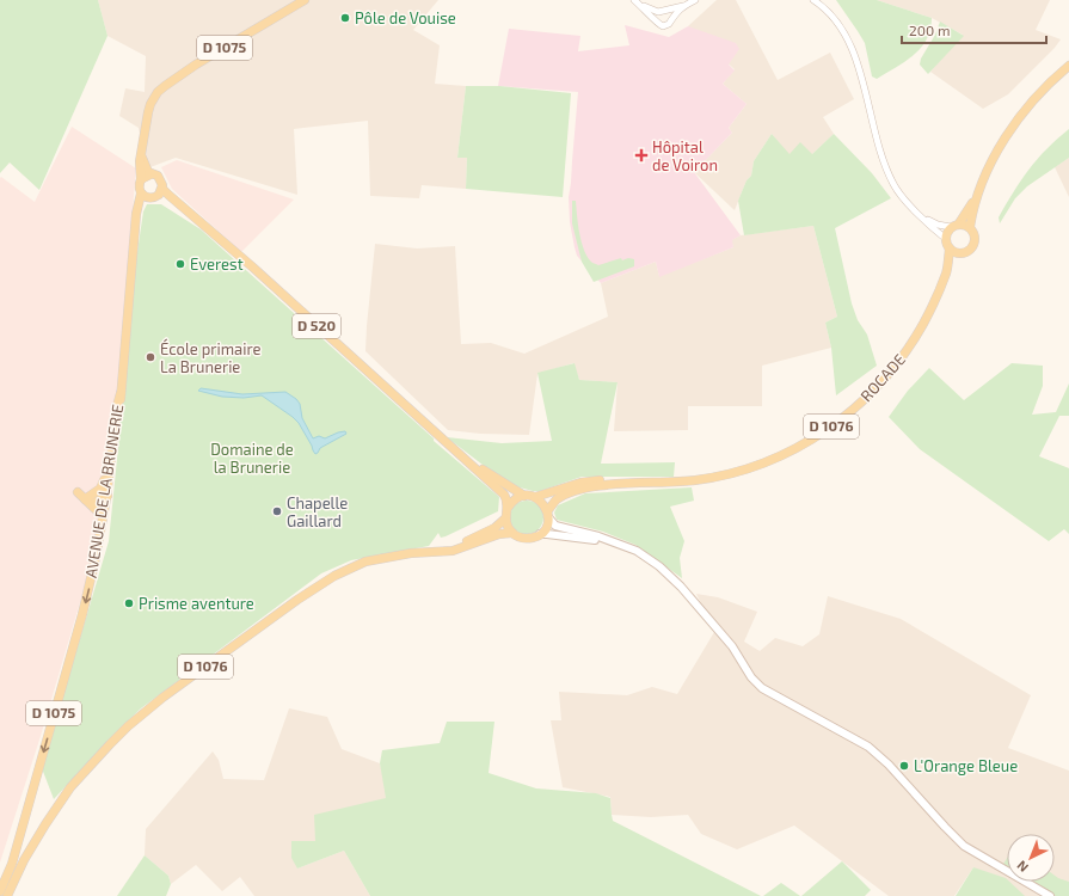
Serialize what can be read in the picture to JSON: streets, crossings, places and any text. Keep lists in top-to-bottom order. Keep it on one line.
{"streets":{"main road":["D 1075","D 520","ROCADE","D 1076","AVENUE DE LA BRUNERIE"]},"crossings":[["D 1075","D 520"],["D 1075","AVENUE DE LA BRUNERIE"],["D 520","ROCADE"],["D 520","D 1076"],["D 520","AVENUE DE LA BRUNERIE"],["ROCADE","D 1076"]],"one_way":["AVENUE DE LA BRUNERIE"],"parks":["Domaine de la Brunerie"],"places":{"other":["Pôle de Vouise","Everest","École primaire La Brunerie","Chapelle Gaillard","Prisme aventure","L'Orange Bleue"],"health":["Hôpital de Voiron"]},"scale_bar":"200 m","north":"bottom left"}
